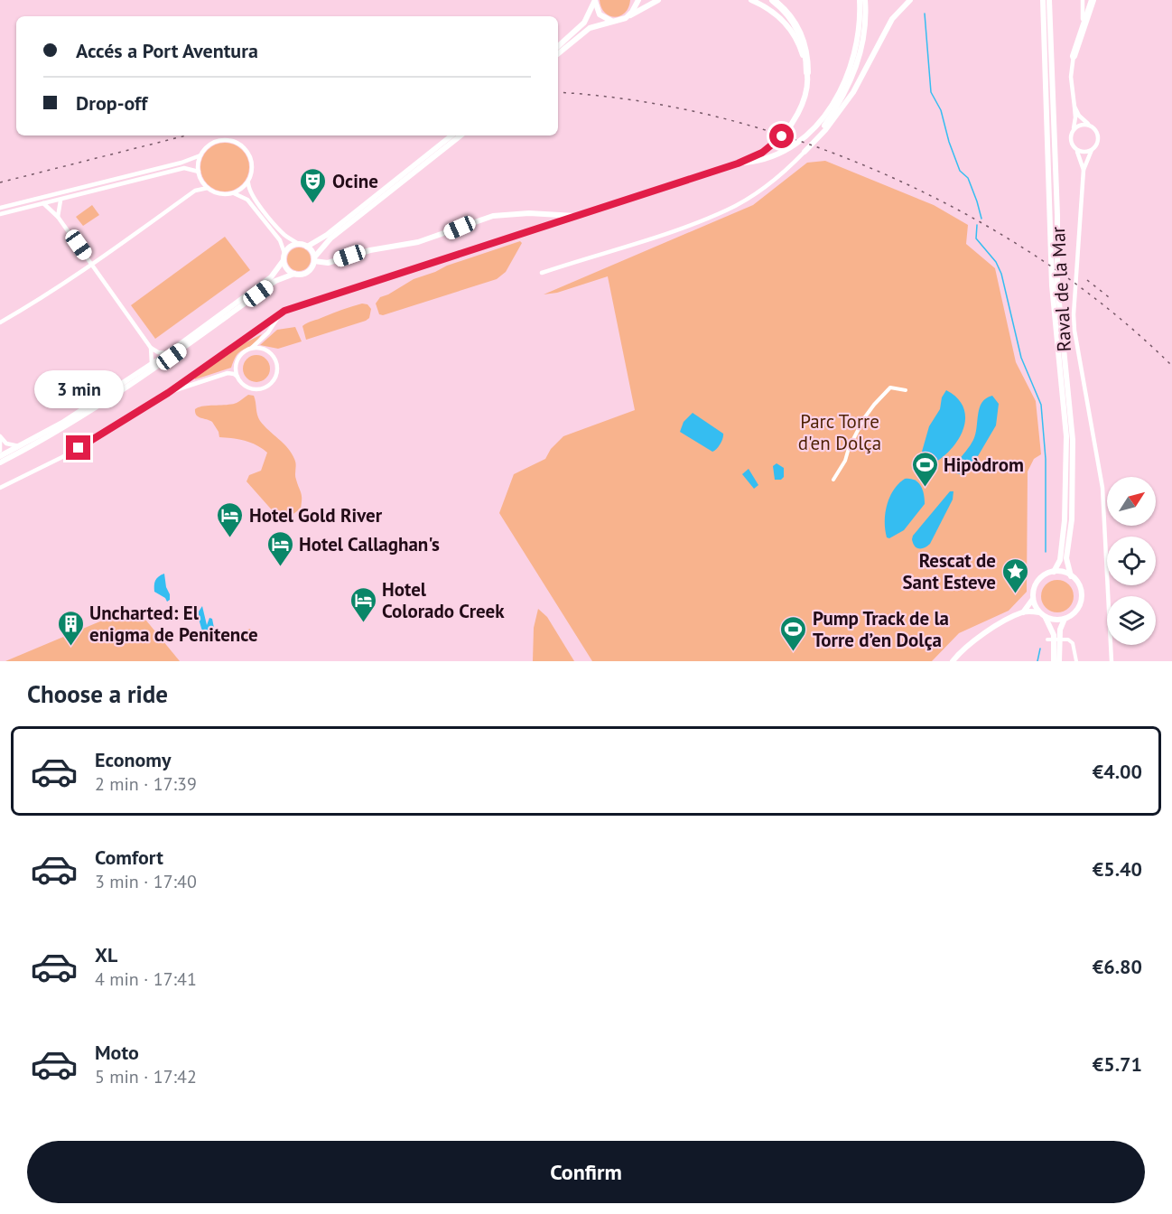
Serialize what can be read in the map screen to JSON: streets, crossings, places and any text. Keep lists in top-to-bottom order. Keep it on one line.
{"streets":{"street":["Raval de la Mar"]},"parks":["Parc Torre d'en Dolça"],"places":{"theatre":["Ocine"],"sports":["Hipòdrom","Pump Track de la Torre d’en Dolça"],"hotel":["Hotel Gold River","Hotel Callaghan's","Hotel Colorado Creek"],"place":["Rescat de Sant Esteve"],"building":["Uncharted: El enigma de Penitence"]},"north":"top right","page":{"banner":["Accés a Port Aventura","Drop-off"],"bubble":"3 min","heading":"Choose a ride","list":[{"name":"Economy","note":"2 min · 17:39","value":"€4.00"},{"name":"Comfort","note":"3 min · 17:40","value":"€5.40"},{"name":"XL","note":"4 min · 17:41","value":"€6.80"},{"name":"Moto","note":"5 min · 17:42","value":"€5.71"}],"buttons":"Confirm"}}
